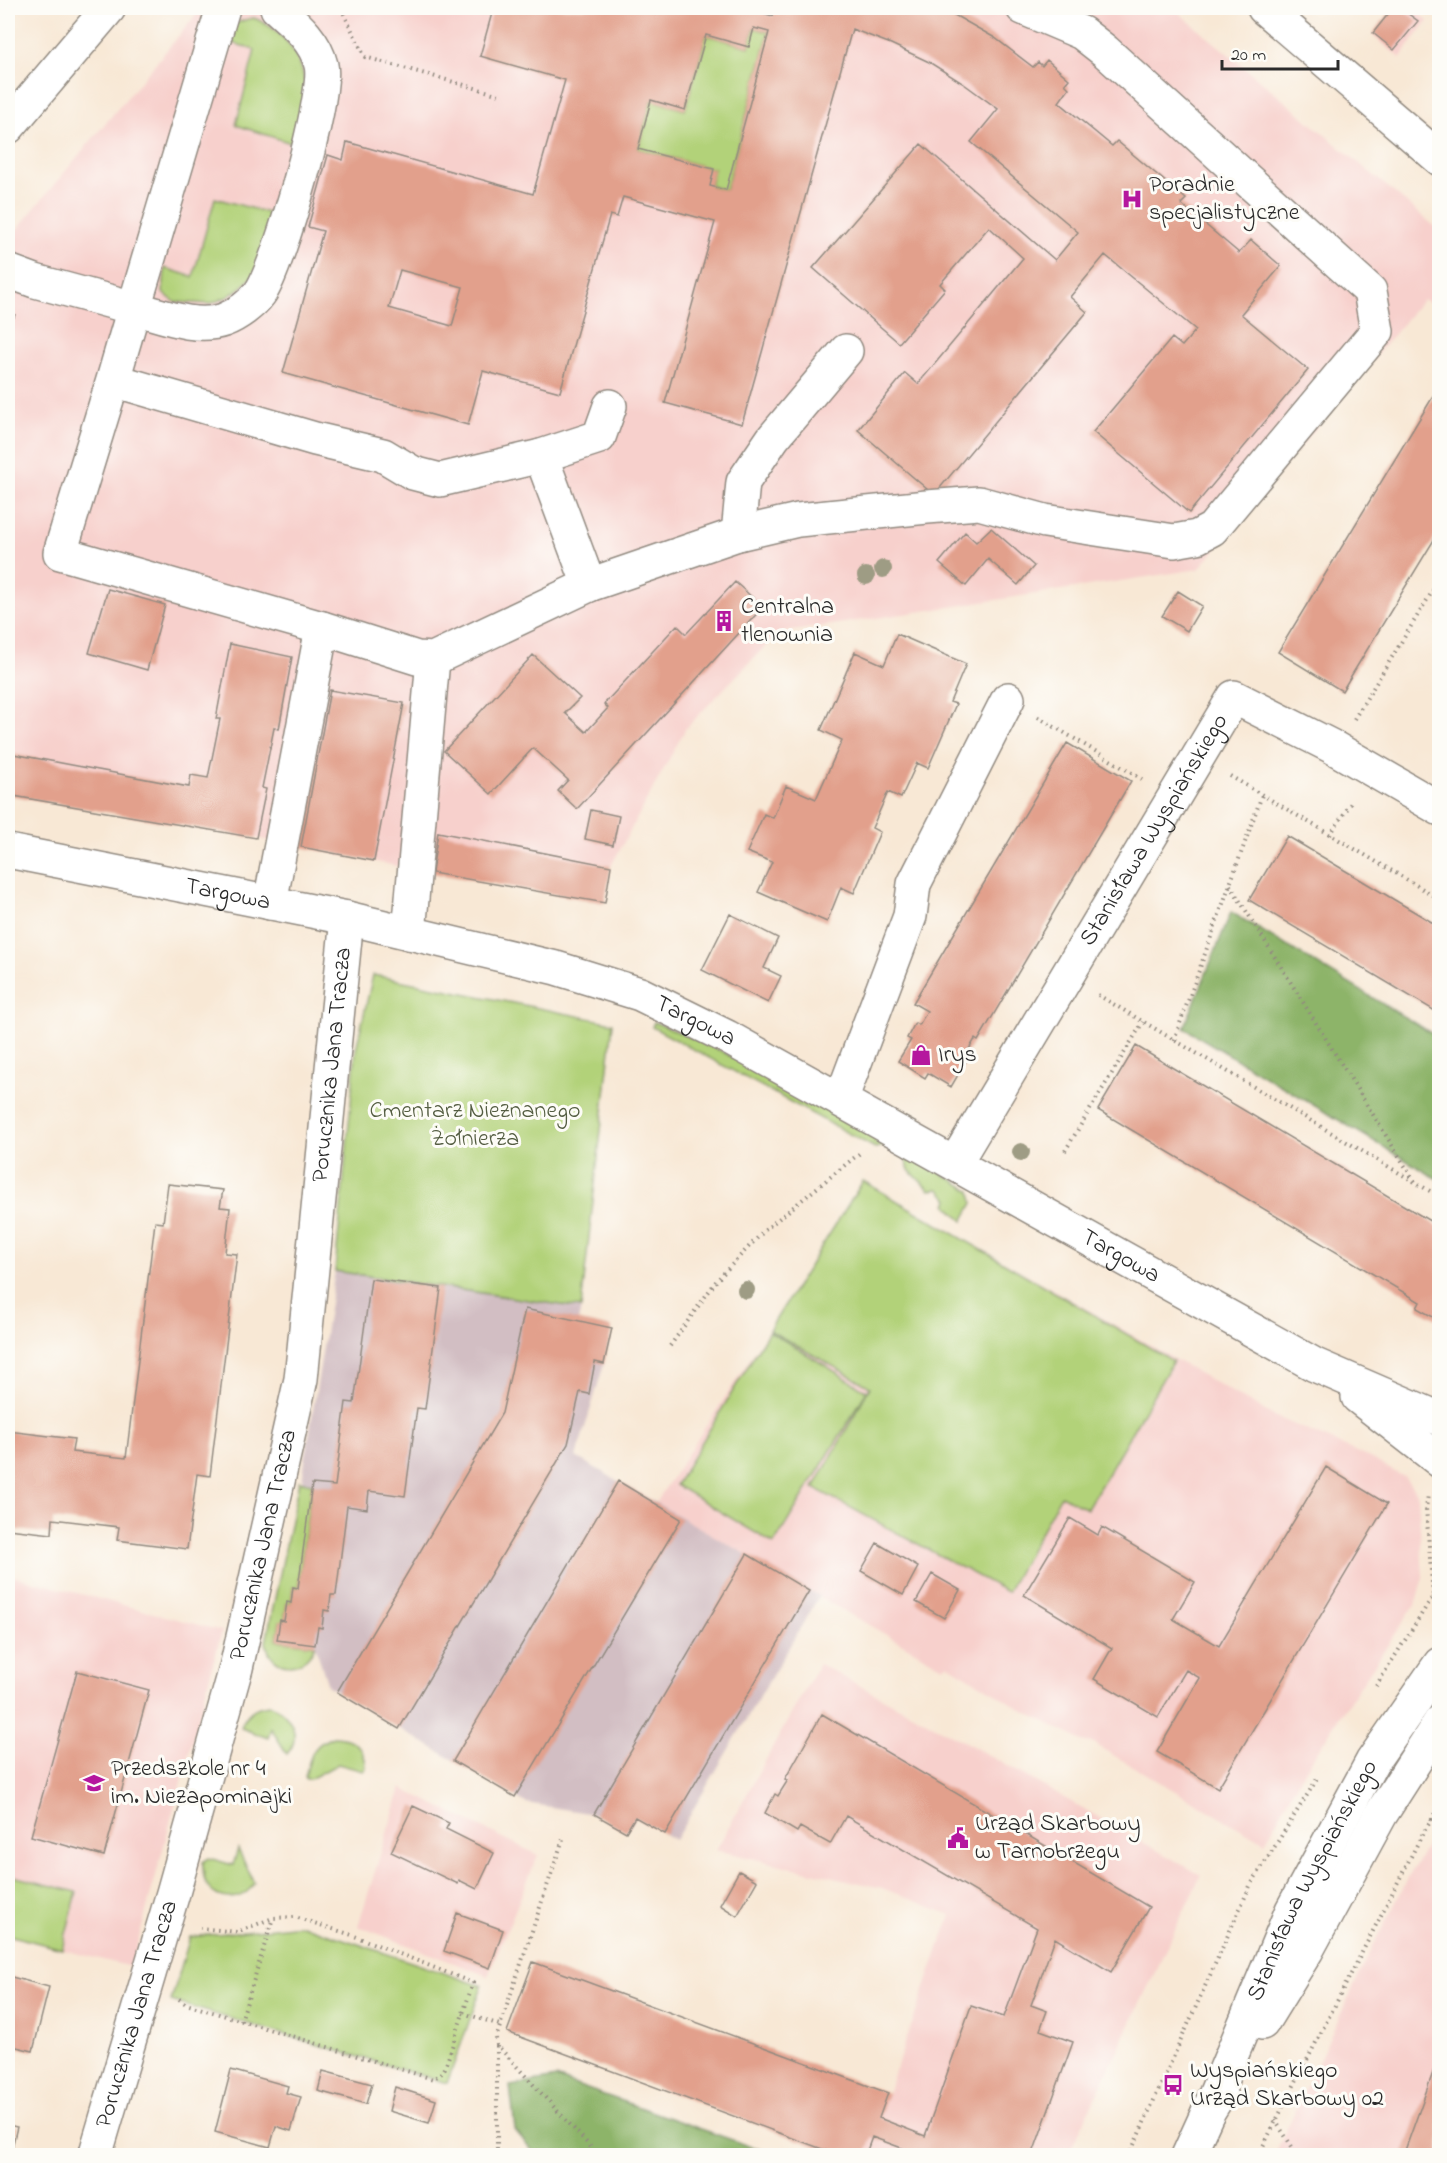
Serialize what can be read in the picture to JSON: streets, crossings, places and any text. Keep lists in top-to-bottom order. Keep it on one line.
{"streets":{"street":["Stanisława Wyspiańskiego","Targowa","Porucznika Jana Tracza"]},"crossings":[["Stanisława Wyspiańskiego","Targowa"],["Targowa","Porucznika Jana Tracza"]],"parks":["Cmentarz Nieznanego Żołnierza"],"places":{"hospital":["Poradnie specjalistyczne"],"building":["Centralna tlenownia"],"shop":["Irys"],"school or university":["Przedszkole nr 4 im. Niezapominajki"],"public building":["Urząd Skarbowy w Tarnobrzegu"],"bus stop":["Wyspiańskiego Urząd Skarbowy 02"]},"scale_bar":"20 m"}
